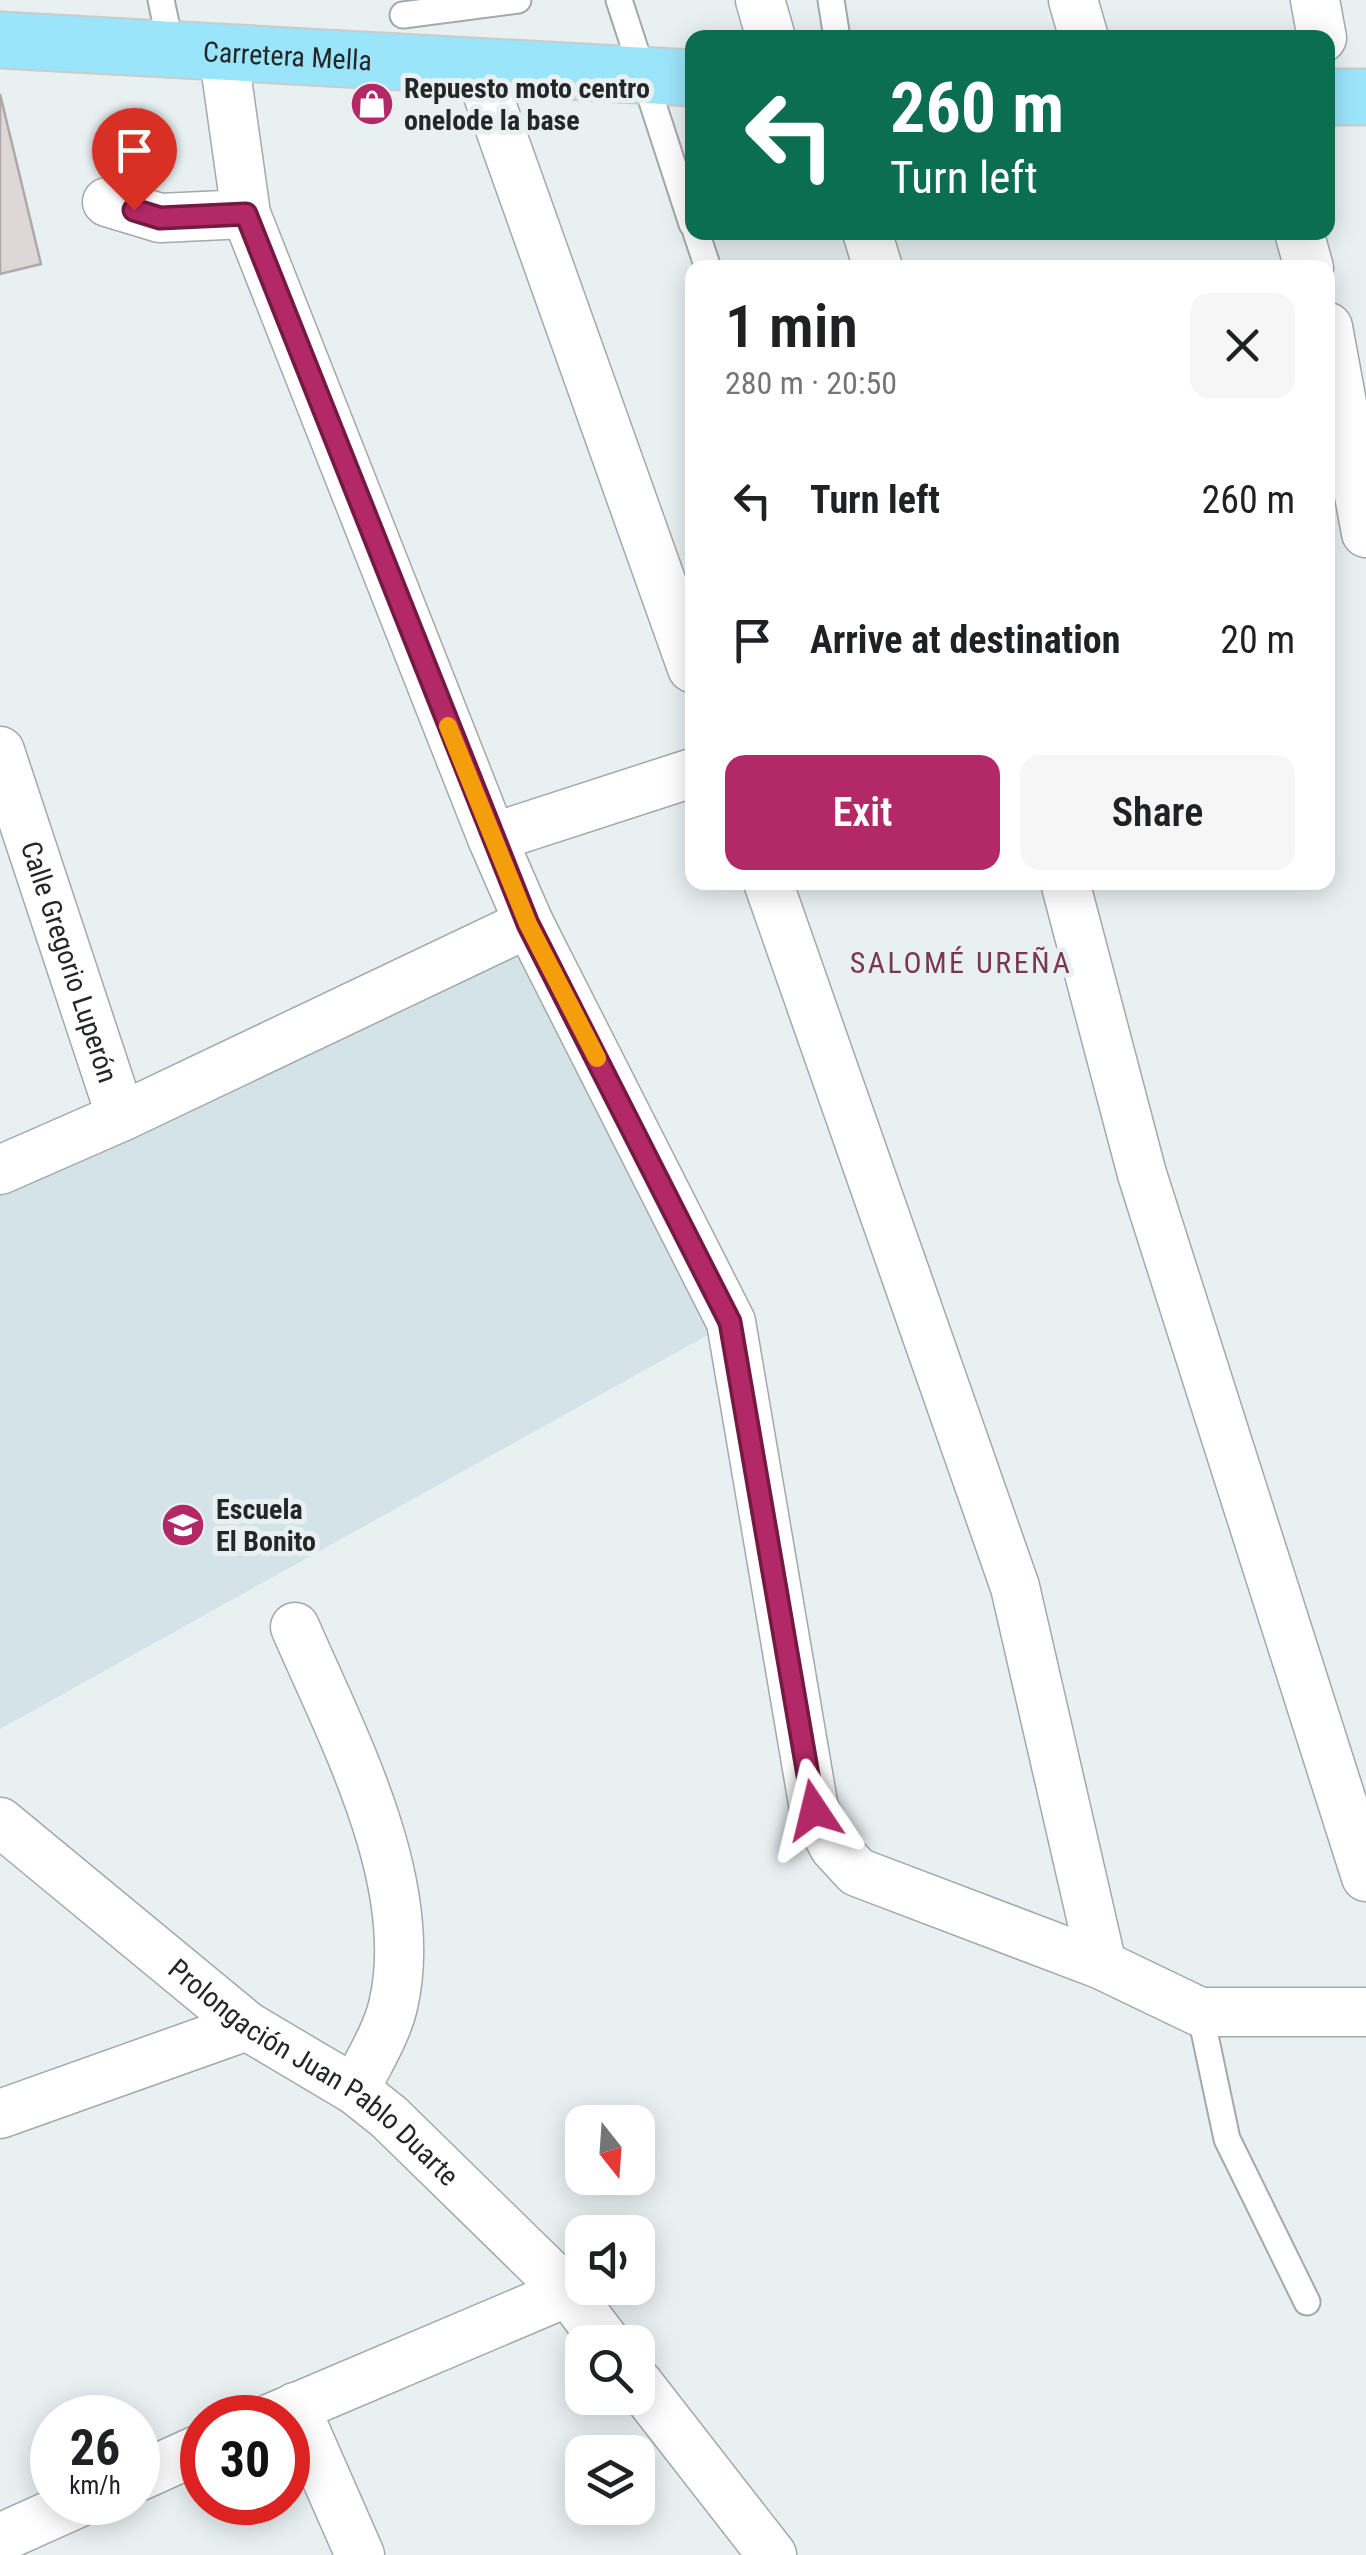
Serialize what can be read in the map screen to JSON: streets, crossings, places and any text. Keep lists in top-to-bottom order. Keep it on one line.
{"streets":{"main road":["Carretera Mella"],"street":["Calle Gregorio Luperón","Prolongación Juan Pablo Duarte"]},"districts":["SALOMÉ UREÑA"],"places":{"shop":["Repuesto moto centro onelode la base"],"school or university":["Escuela El Bonito"]},"north":"bottom","page":{"turn":["260 m","Turn left"],"heading":["1 min","280 m · 20:50"],"list":[{"name":"Turn left","value":"260 m"},{"name":"Arrive at destination","value":"20 m"}],"buttons":["Exit","Share"],"speed":"26 km/h","limit":"30"}}
